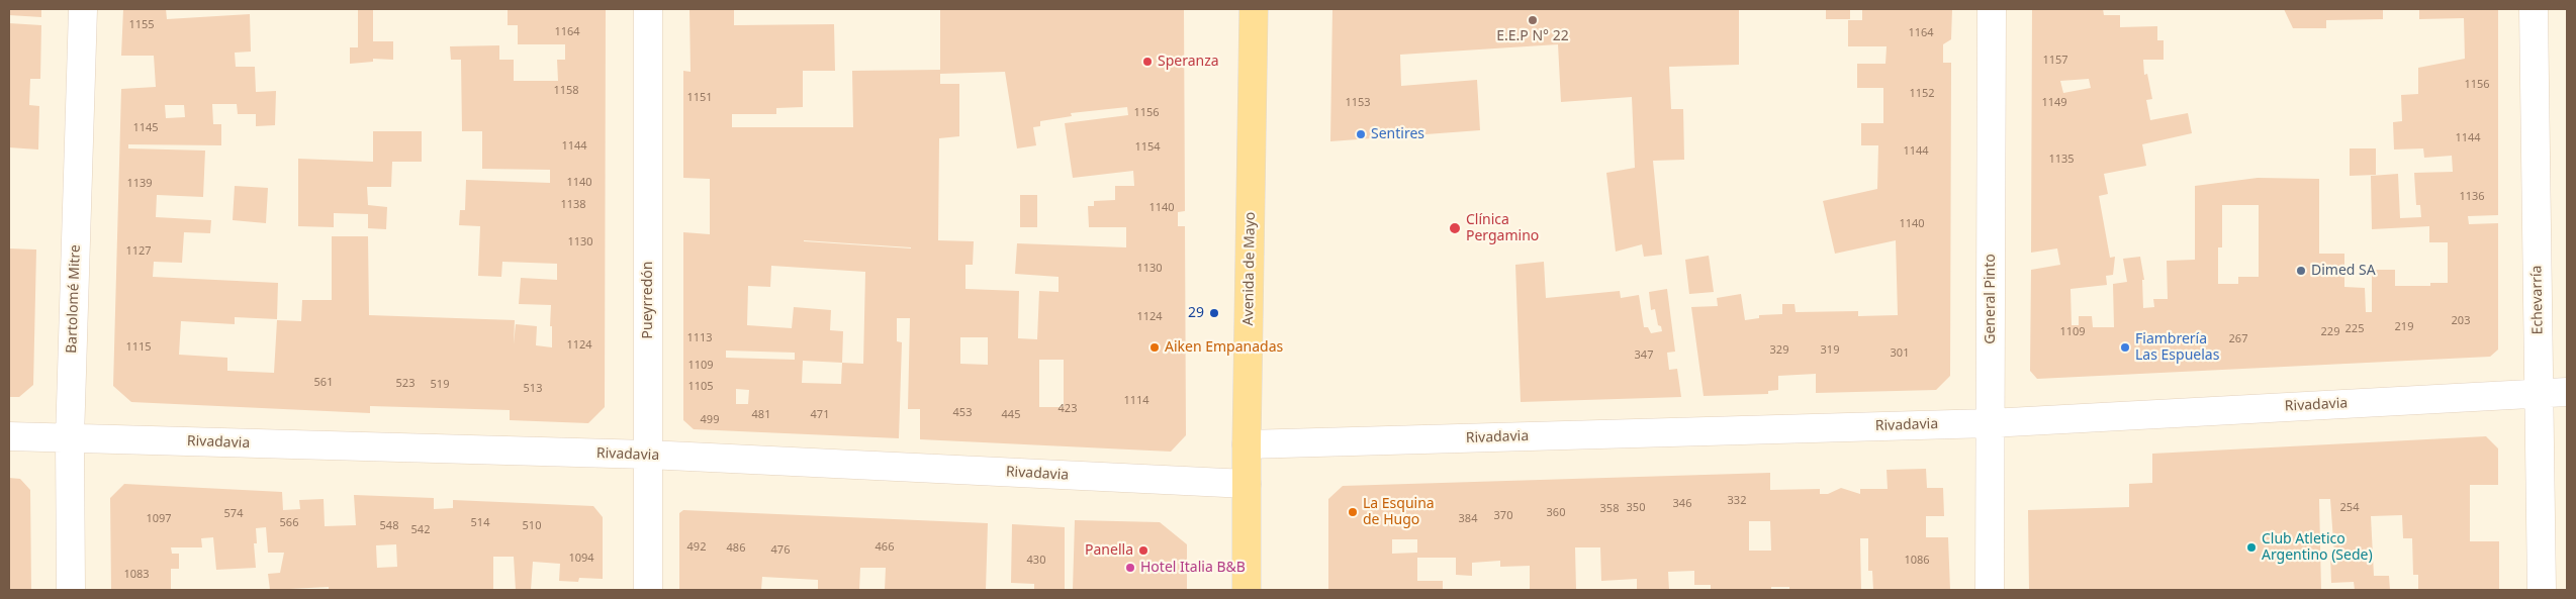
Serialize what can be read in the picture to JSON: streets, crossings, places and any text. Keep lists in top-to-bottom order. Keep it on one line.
{"streets":{"main road":["Avenida de Mayo"],"street":["Bartolomé Mitre","General Pinto","Pueyrredón","Echevarría","Rivadavia"]},"crossings":[["Avenida de Mayo","Rivadavia"],["Bartolomé Mitre","Rivadavia"],["General Pinto","Rivadavia"],["Pueyrredón","Rivadavia"],["Echevarría","Rivadavia"]],"places":["E.E.P N° 22","Speranza","Sentires","Clínica Pergamino","Dimed SA","29","Aiken Empanadas","Fiambrería Las Espuelas","La Esquina de Hugo","Club Atletico Argentino (Sede)","Panella","Hotel Italia B&B"],"house_numbers":["1155","1164","1164","1157","1156","1158","1152","1151","1153","1149","1156","1145","1144","1144","1154","1144","1135","1140","1139","1136","1138","1140","1140","1130","1127","1130","1124","203","219","225","1109","229","1113","267","1124","1115","329","319","301","347","1109","561","523","519","1105","513","1114","423","453","481","471","445","499","332","346","350","254","358","360","574","370","1097","384","566","514","548","510","542","492","466","486","476","1094","430","1086","1083"]}
